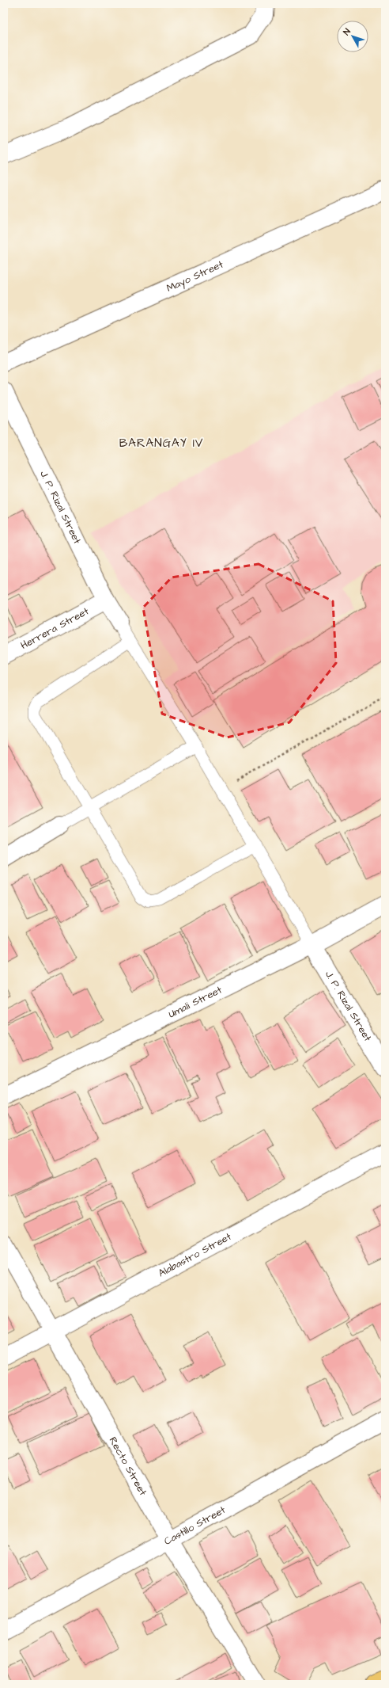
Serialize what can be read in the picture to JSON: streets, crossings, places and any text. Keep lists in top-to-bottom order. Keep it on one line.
{"streets":{"street":["Mayo Street","J. P. Rizal Street","Herrera Street","Umali Street","Alabastro Street","Recto Street","Castillo Street"]},"crossings":[["J. P. Rizal Street","Herrera Street"],["J. P. Rizal Street","Umali Street"],["Alabastro Street","Recto Street"],["Recto Street","Castillo Street"]],"districts":["BARANGAY IV"],"north":"top left"}
